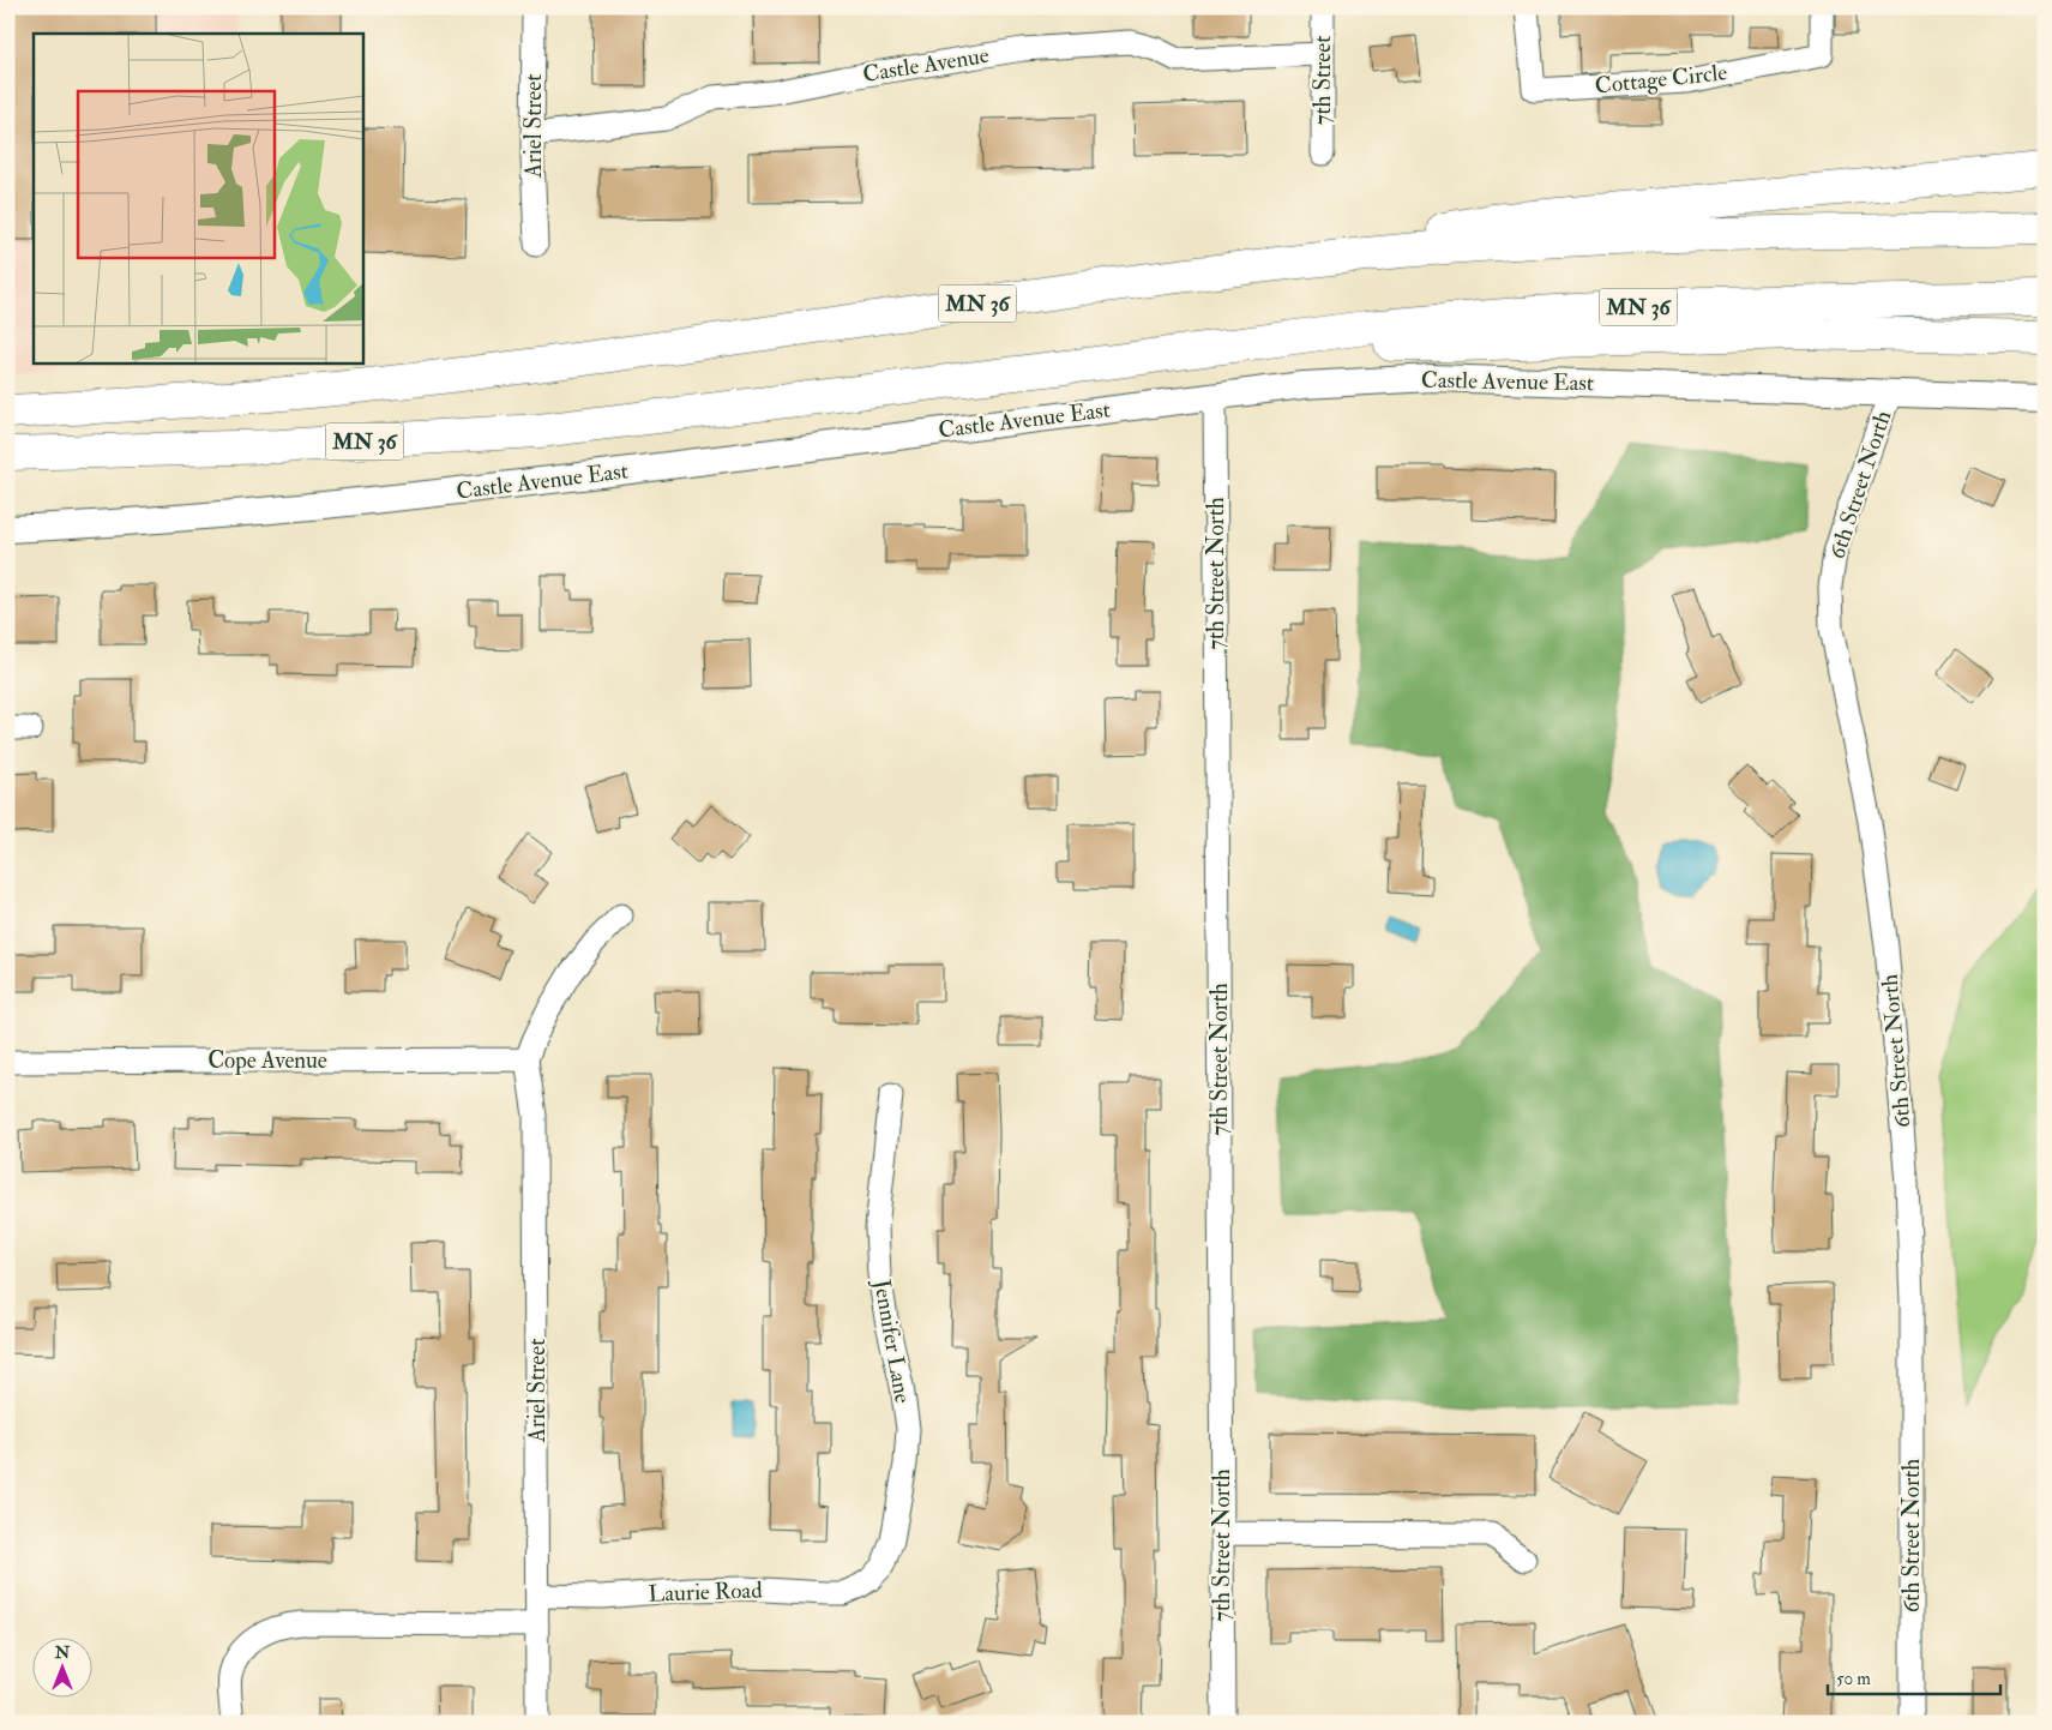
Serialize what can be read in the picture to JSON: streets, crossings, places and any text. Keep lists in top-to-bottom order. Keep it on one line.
{"streets":{"highway":["MN 36"],"street":["Castle Avenue","Cottage Circle","7th Street","Ariel Street","Castle Avenue East","6th Street North","7th Street North","Cope Avenue","Jennifer Lane","Laurie Road"]},"crossings":[["Castle Avenue","7th Street"],["Castle Avenue","Ariel Street"],["Ariel Street","Cope Avenue"],["Ariel Street","Laurie Road"],["Castle Avenue East","6th Street North"],["Castle Avenue East","7th Street North"],["Jennifer Lane","Laurie Road"]],"scale_bar":"50 m","north":"top"}
